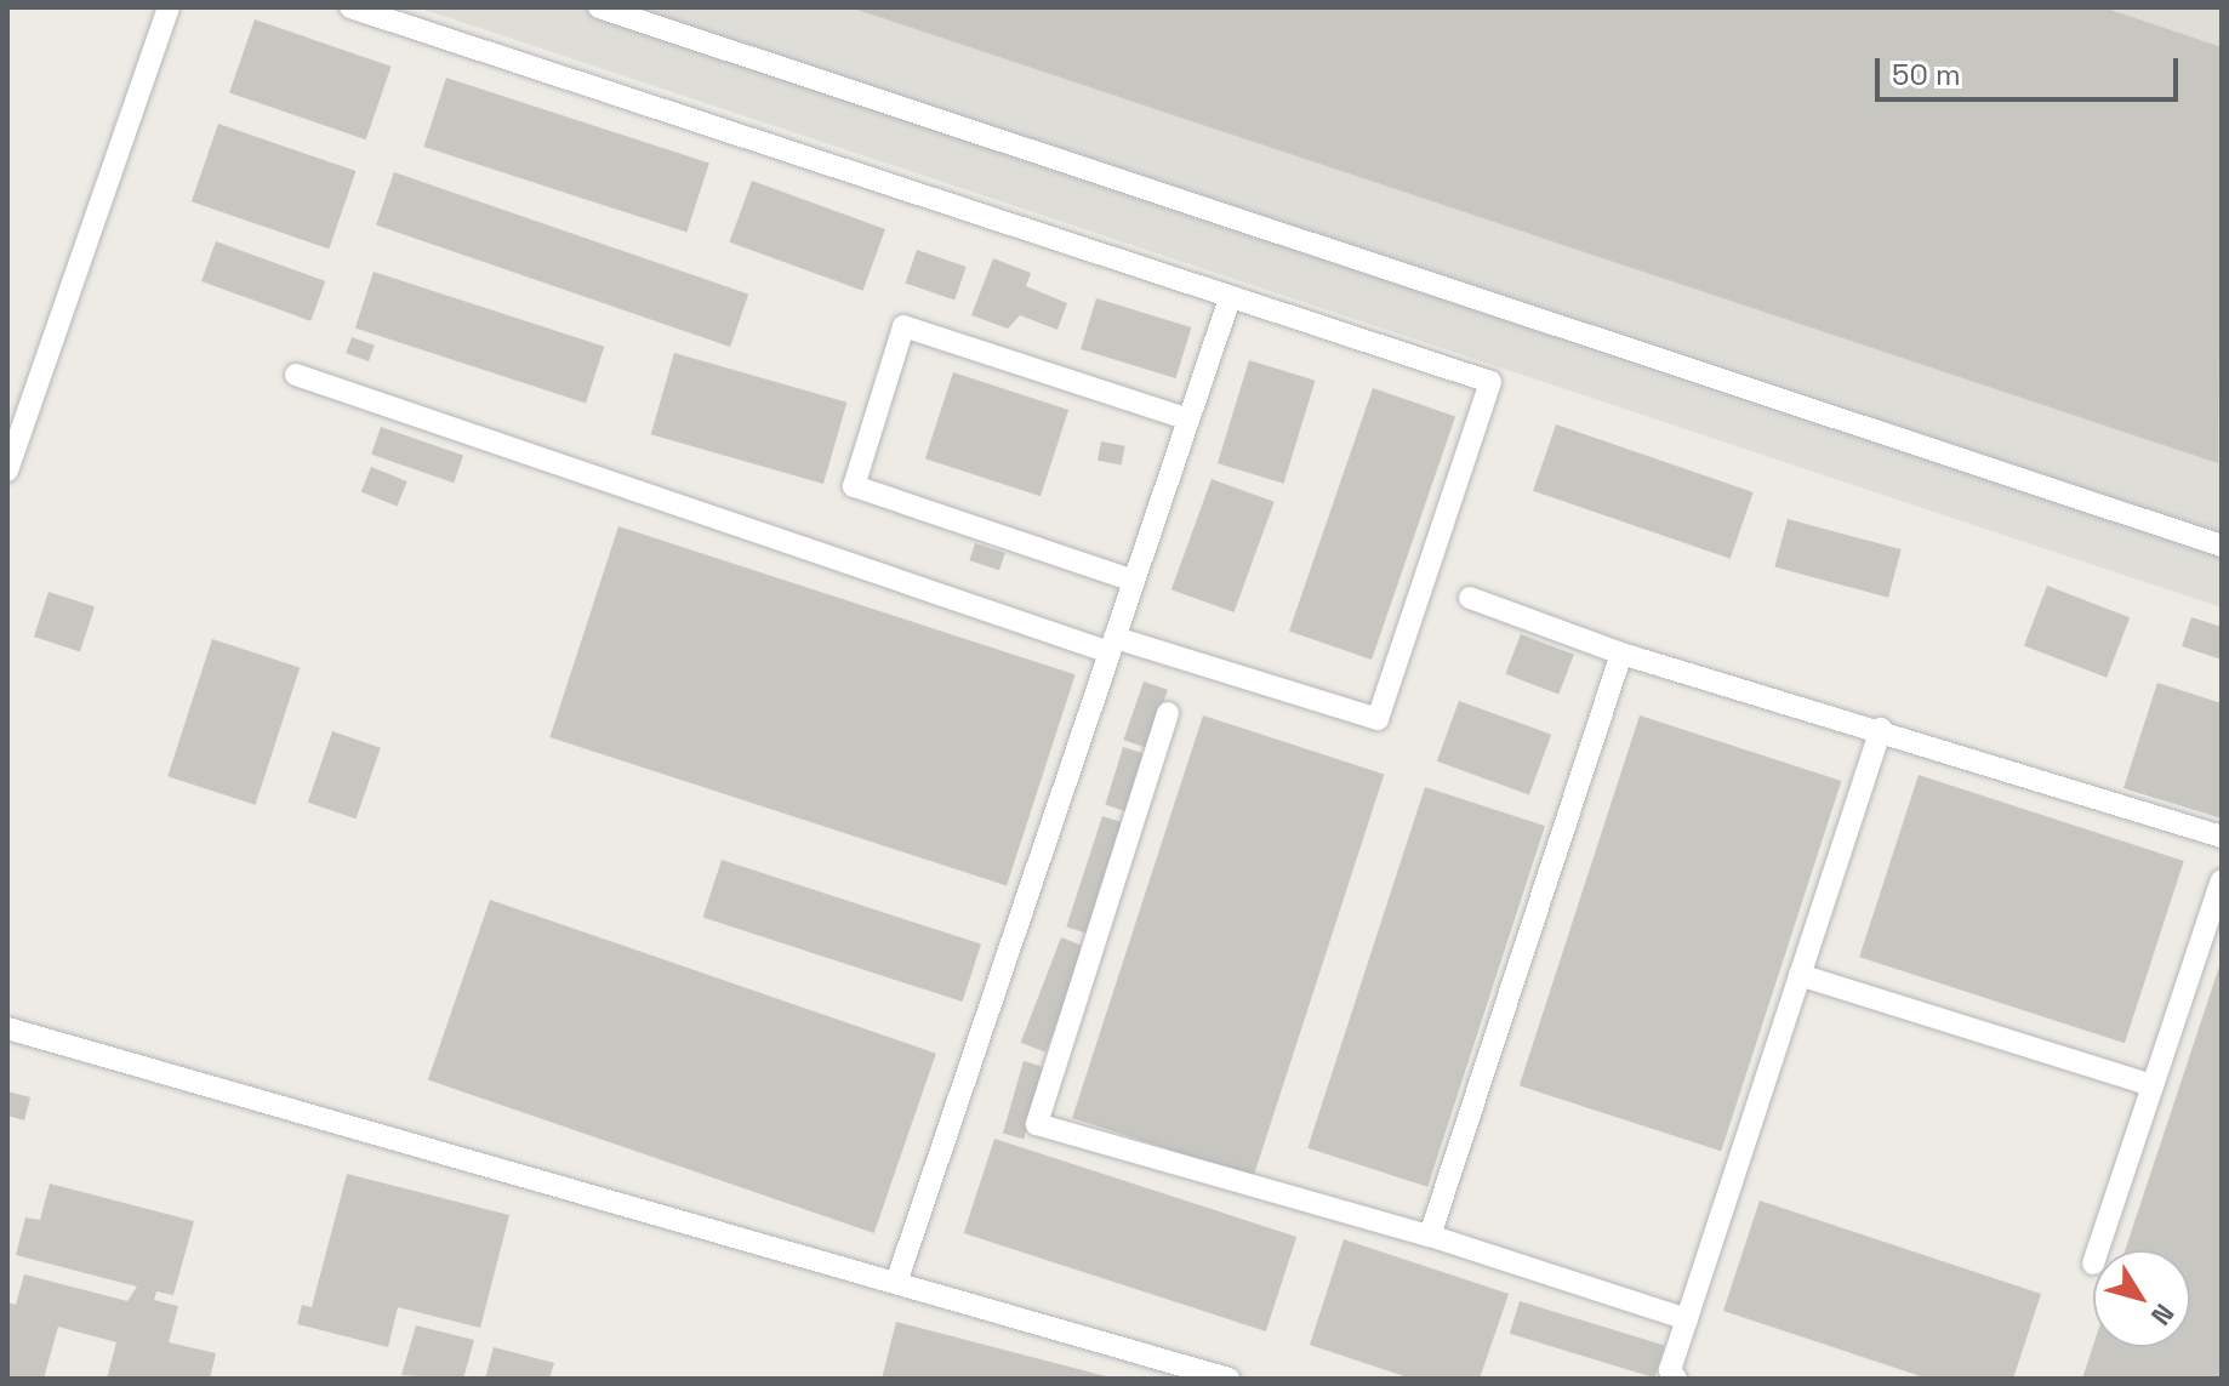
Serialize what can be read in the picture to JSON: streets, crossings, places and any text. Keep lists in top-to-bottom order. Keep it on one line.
{"scale_bar":"50 m","north":"bottom right"}
